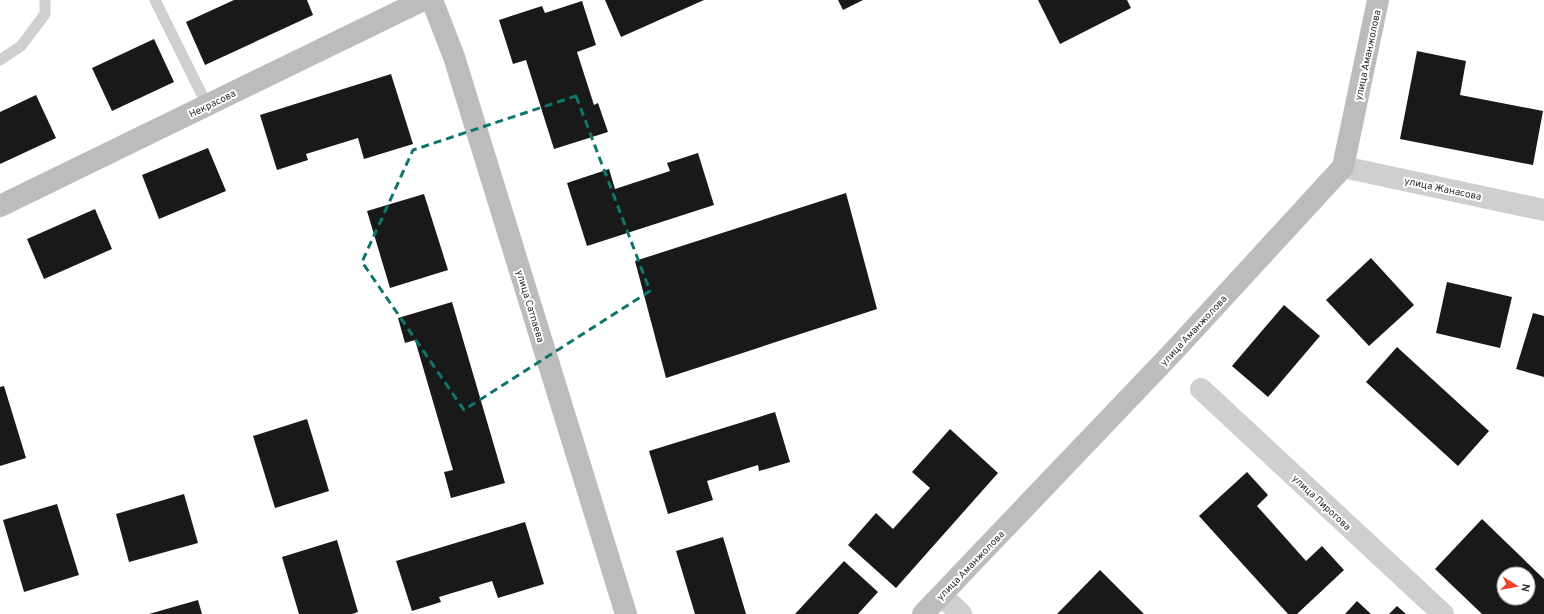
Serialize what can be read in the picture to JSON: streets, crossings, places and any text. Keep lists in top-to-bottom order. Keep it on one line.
{"streets":{"street":["улица Аманжолова","Некрасова","улица Жанасова","улица Сатпаева","улица Пирогова"]},"crossings":[["улица Аманжолова","улица Жанасова"]],"north":"right"}
